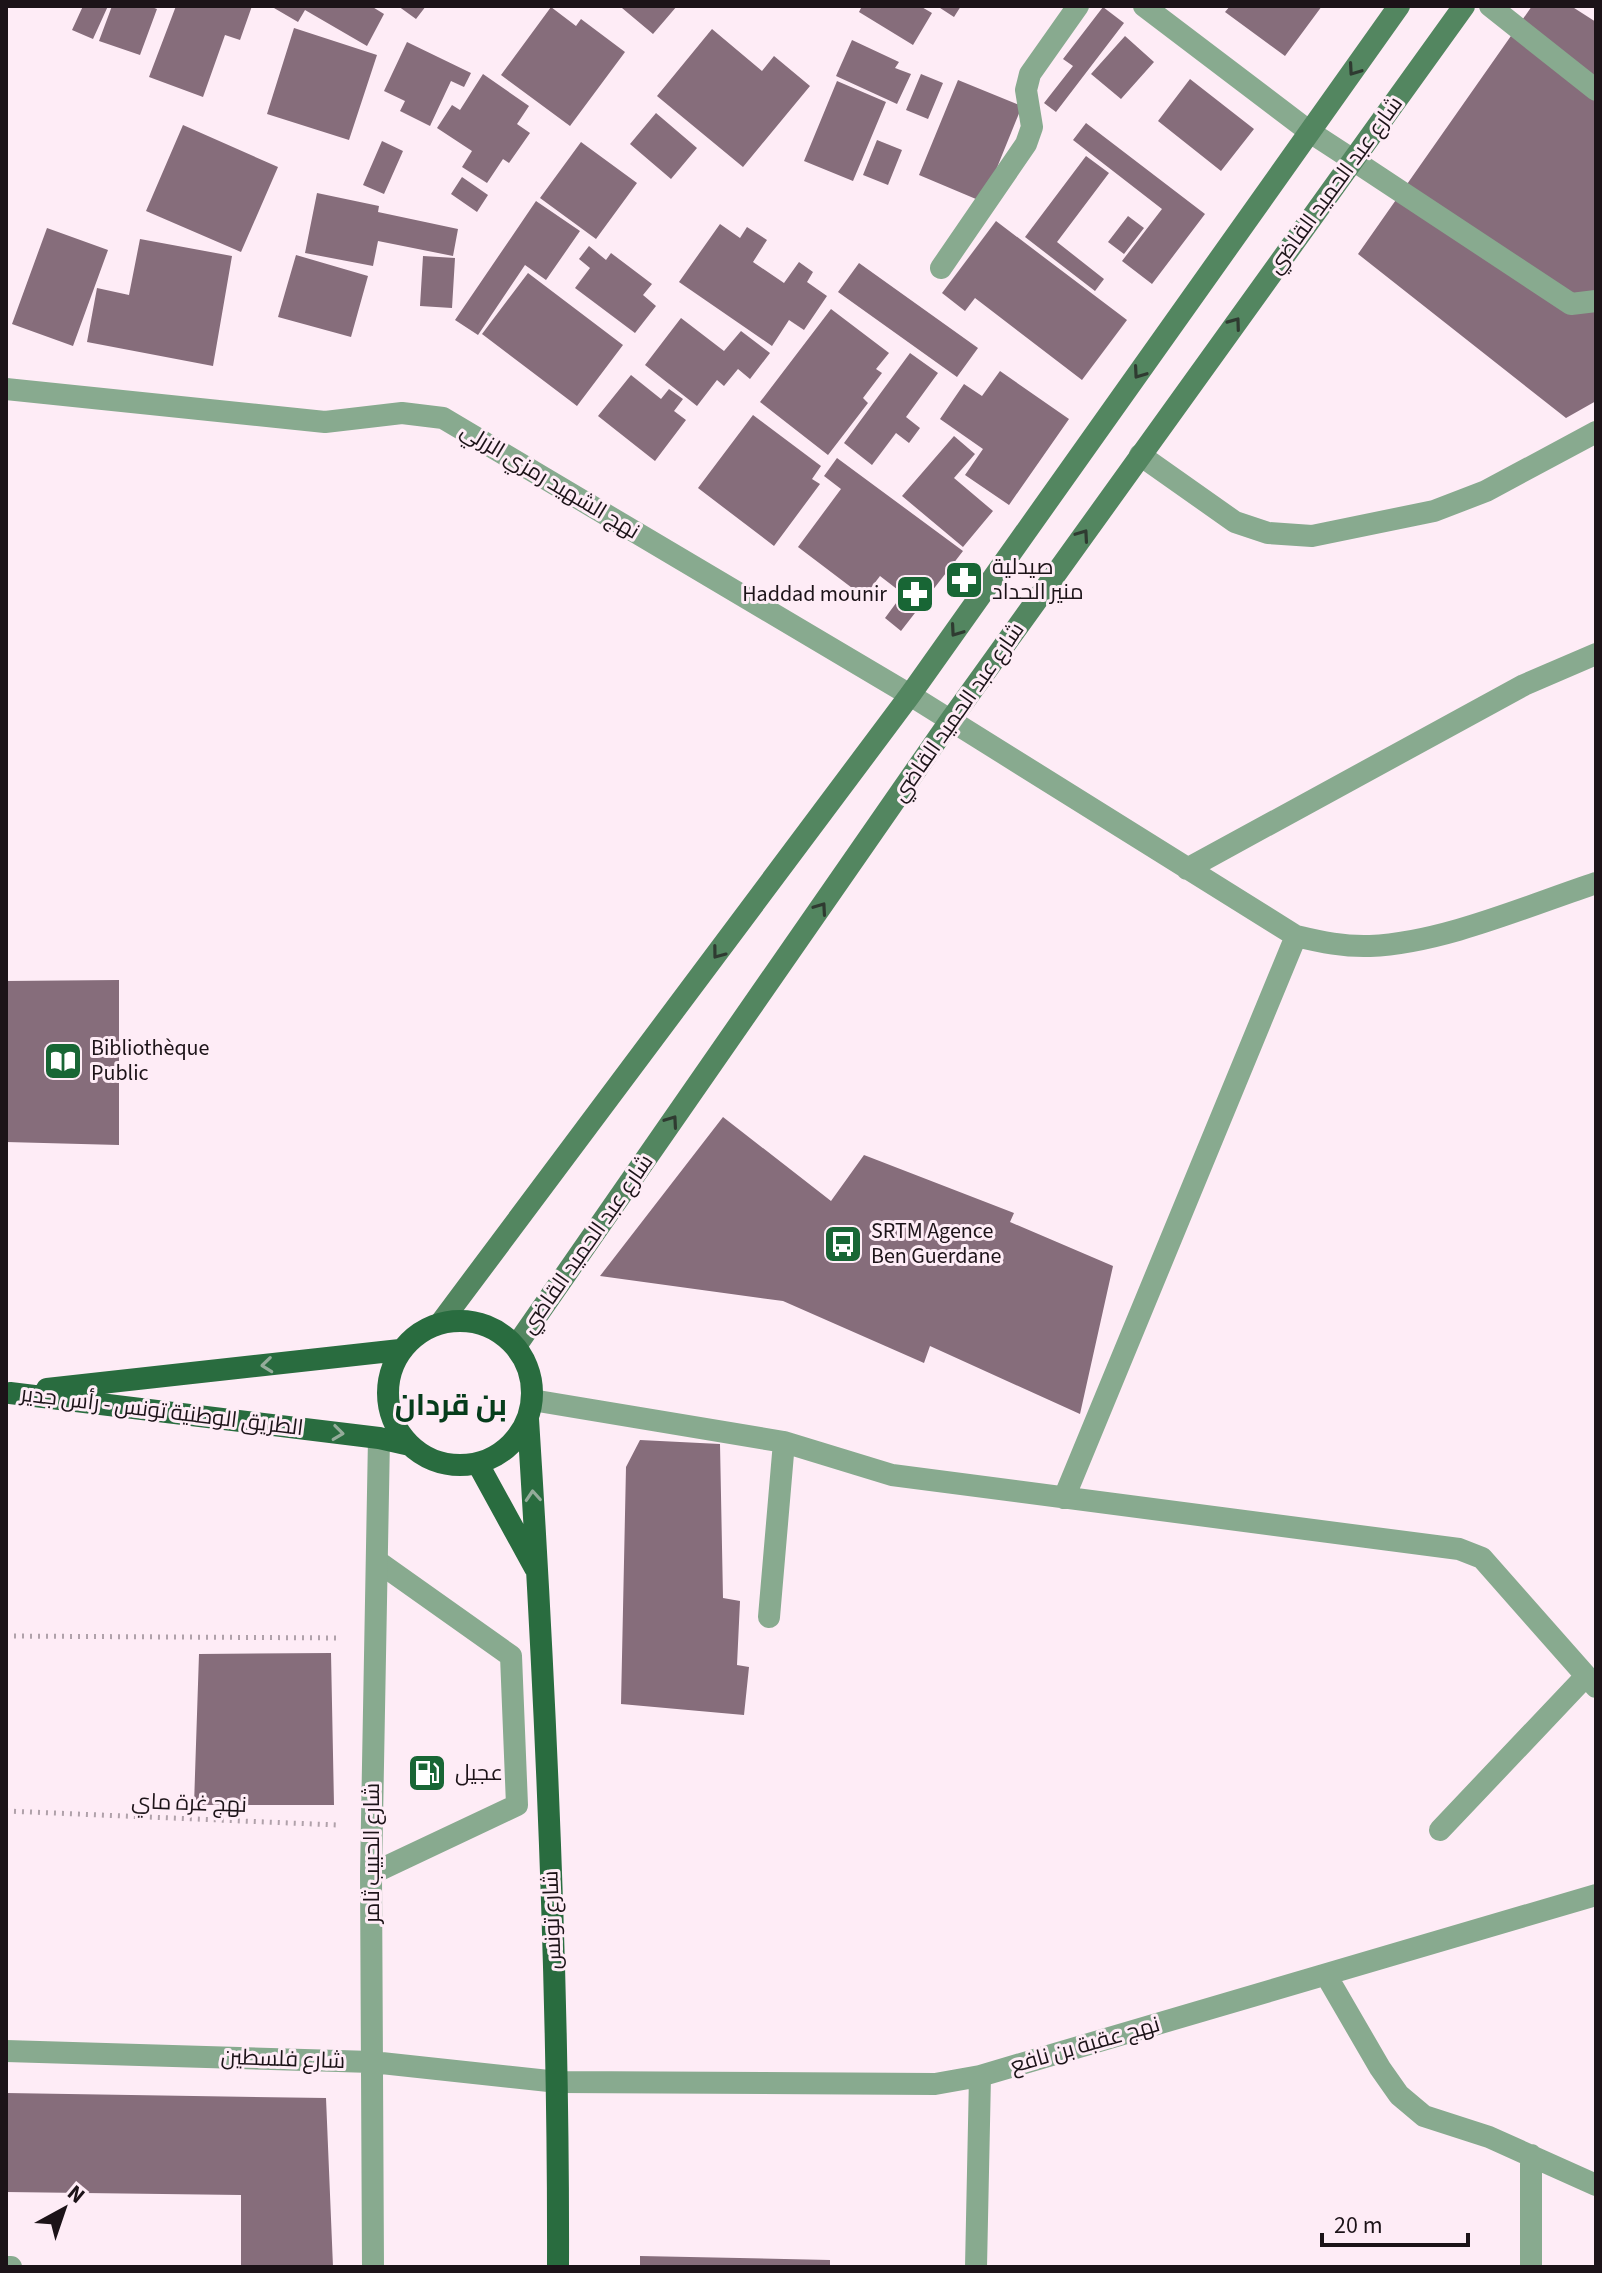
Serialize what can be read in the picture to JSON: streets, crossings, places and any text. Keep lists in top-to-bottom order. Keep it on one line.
{"streets":{"main road":["شارع عبد الحميد القاضي","الطريق الوطنية تونس - رأس جدير","شارع تونس"],"street":["نهج الشهيد رمزي الزرلي","شارع الحبيب ثامر","نهج عقبة بن نافع","شارع فلسطين"],"path":["نهج غرة ماي"]},"crossings":[["شارع عبد الحميد القاضي","نهج الشهيد رمزي الزرلي"],["شارع عبد الحميد القاضي","الطريق الوطنية تونس - رأس جدير"],["الطريق الوطنية تونس - رأس جدير","شارع الحبيب ثامر"],["نهج غرة ماي","شارع الحبيب ثامر"],["شارع الحبيب ثامر","شارع فلسطين"],["شارع تونس","نهج عقبة بن نافع"],["شارع تونس","شارع فلسطين"],["نهج عقبة بن نافع","شارع فلسطين"]],"districts":["بن قردان"],"places":{"pharmacy":["صيدلية منير الحداد","Haddad mounir"],"library":["Bibliothèque Public"],"bus stop":["SRTM Agence Ben Guerdane"],"fuel station":["عجيل"]},"scale_bar":"20 m","north":"top right"}
